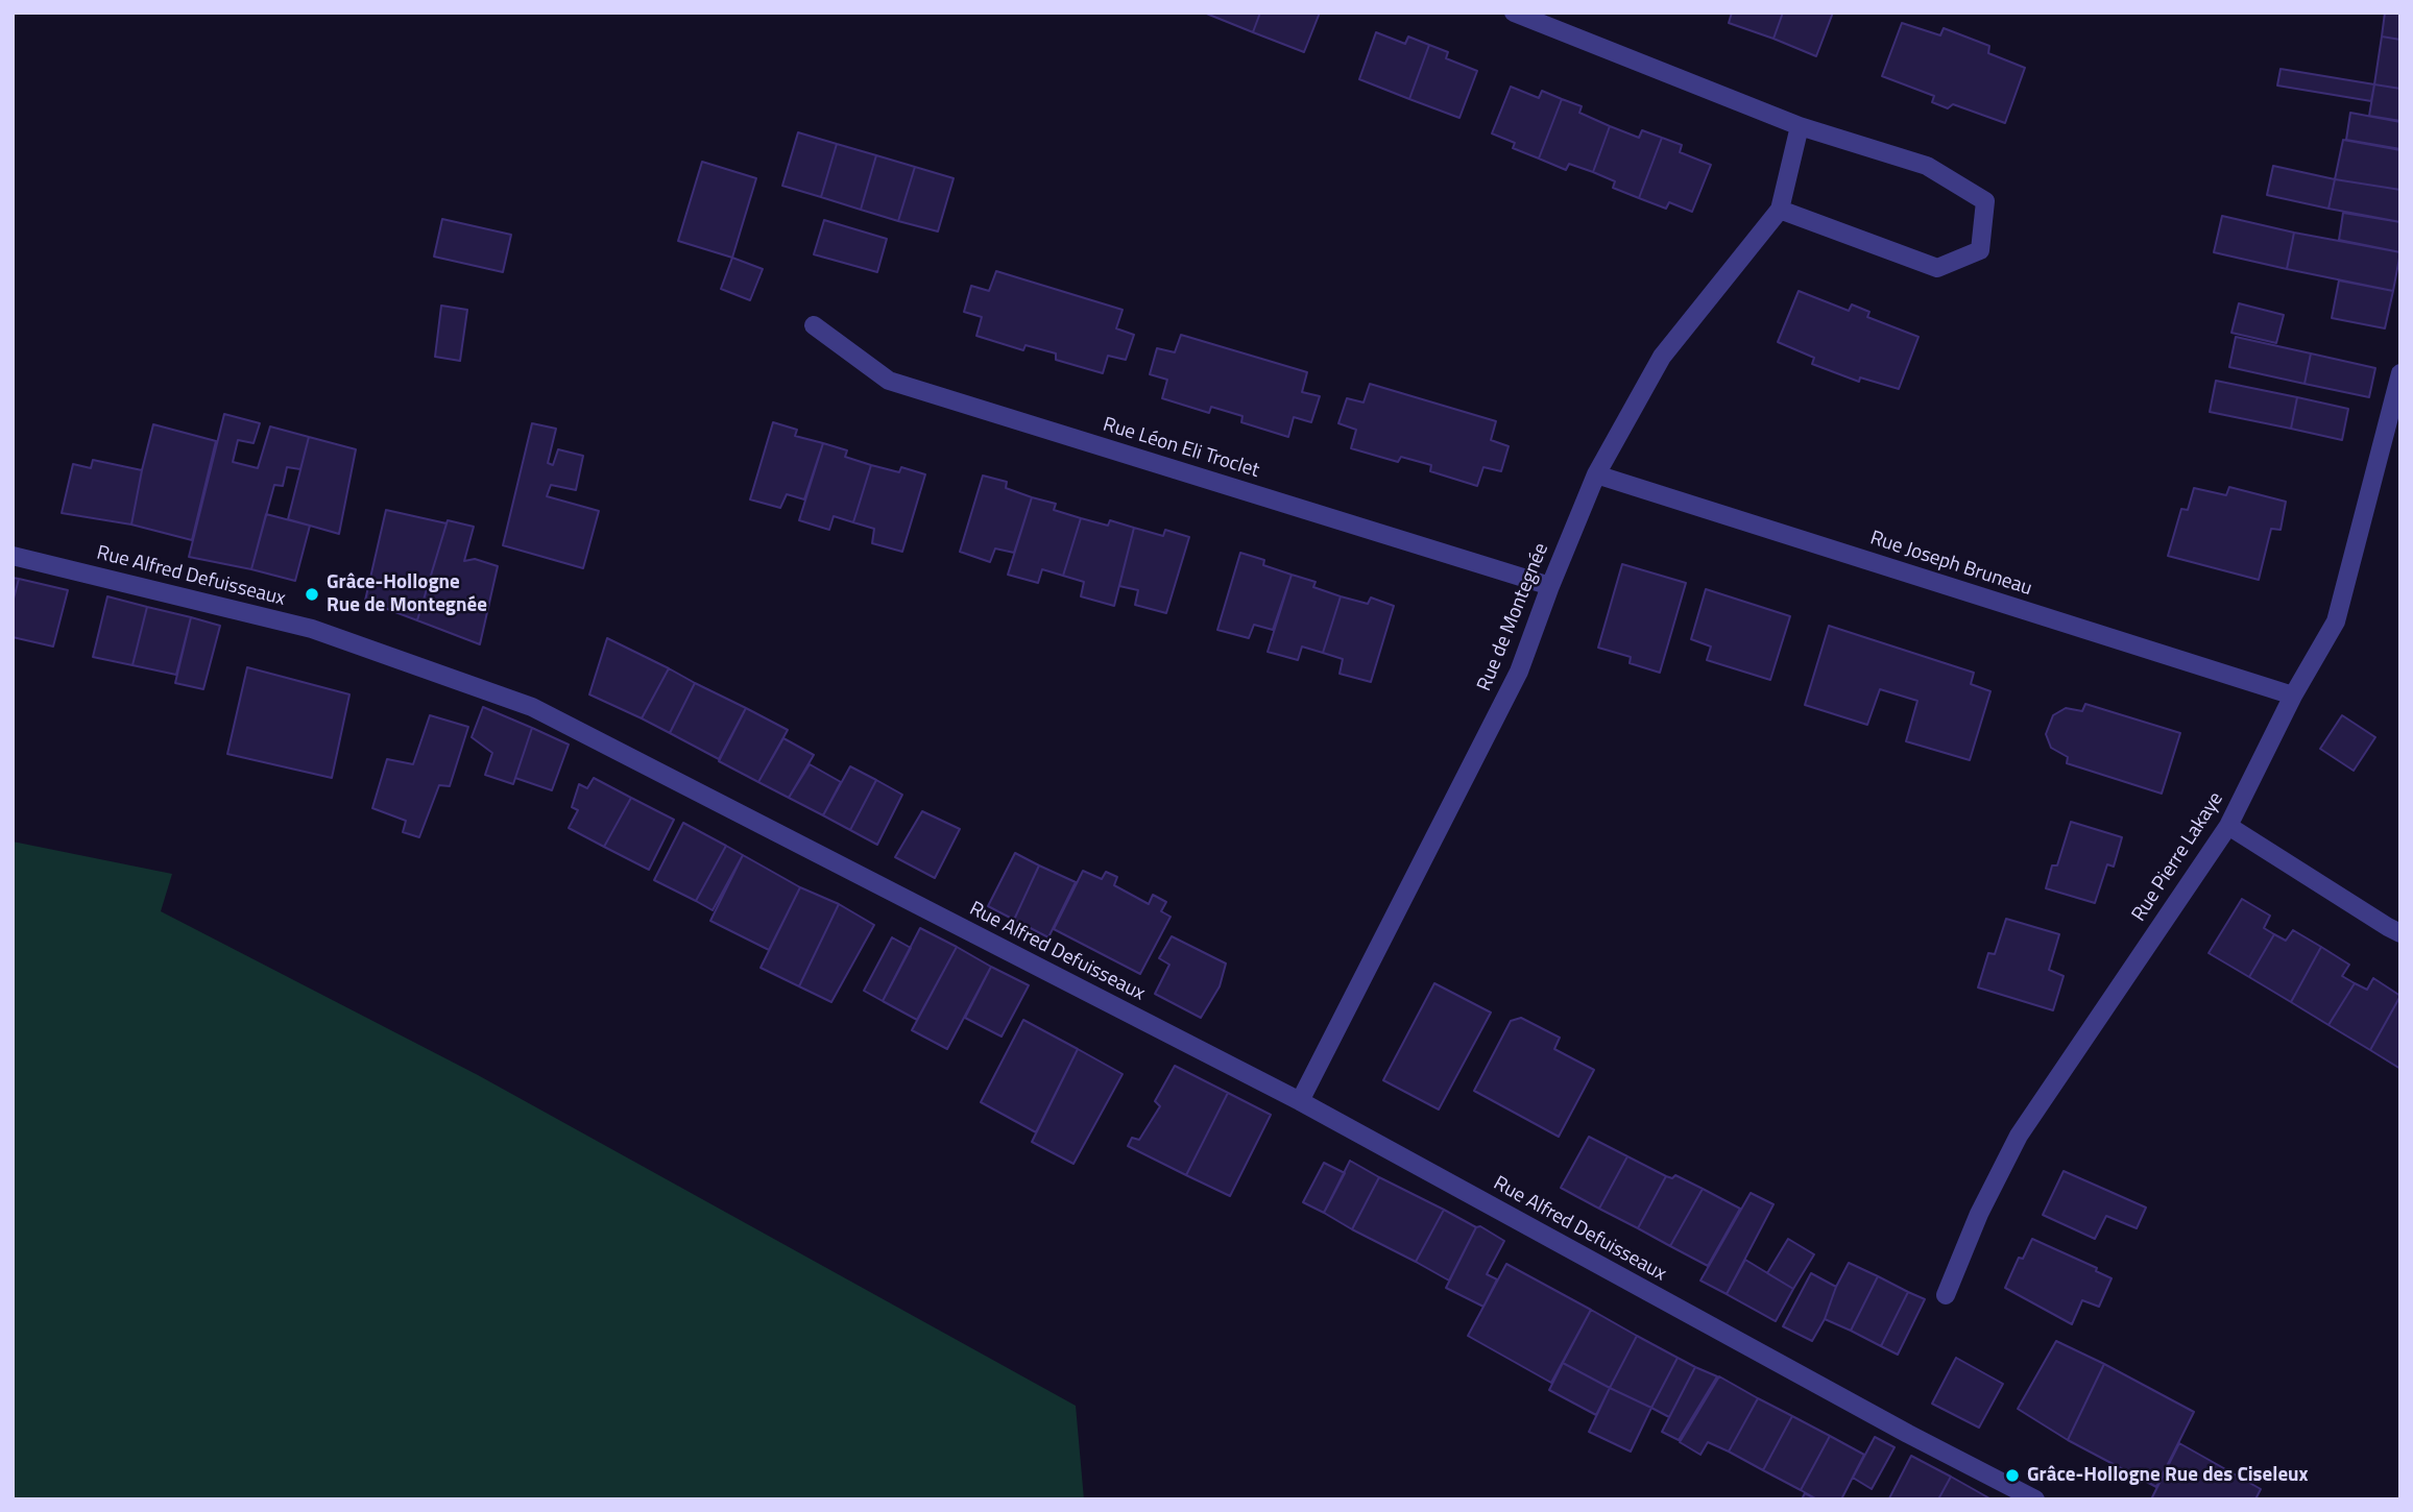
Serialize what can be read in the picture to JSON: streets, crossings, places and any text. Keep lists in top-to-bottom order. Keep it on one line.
{"streets":{"street":["Rue Léon Eli Troclet","Rue Joseph Bruneau","Rue Alfred Defuisseaux","Rue de Montegnée","Rue Pierre Lakaye"]},"crossings":[["Rue Léon Eli Troclet","Rue de Montegnée"],["Rue Joseph Bruneau","Rue de Montegnée"],["Rue Joseph Bruneau","Rue Pierre Lakaye"],["Rue Alfred Defuisseaux","Rue de Montegnée"]],"places":["Grâce-Hollogne Rue de Montegnée","Grâce-Hollogne Rue des Ciseleux"]}
